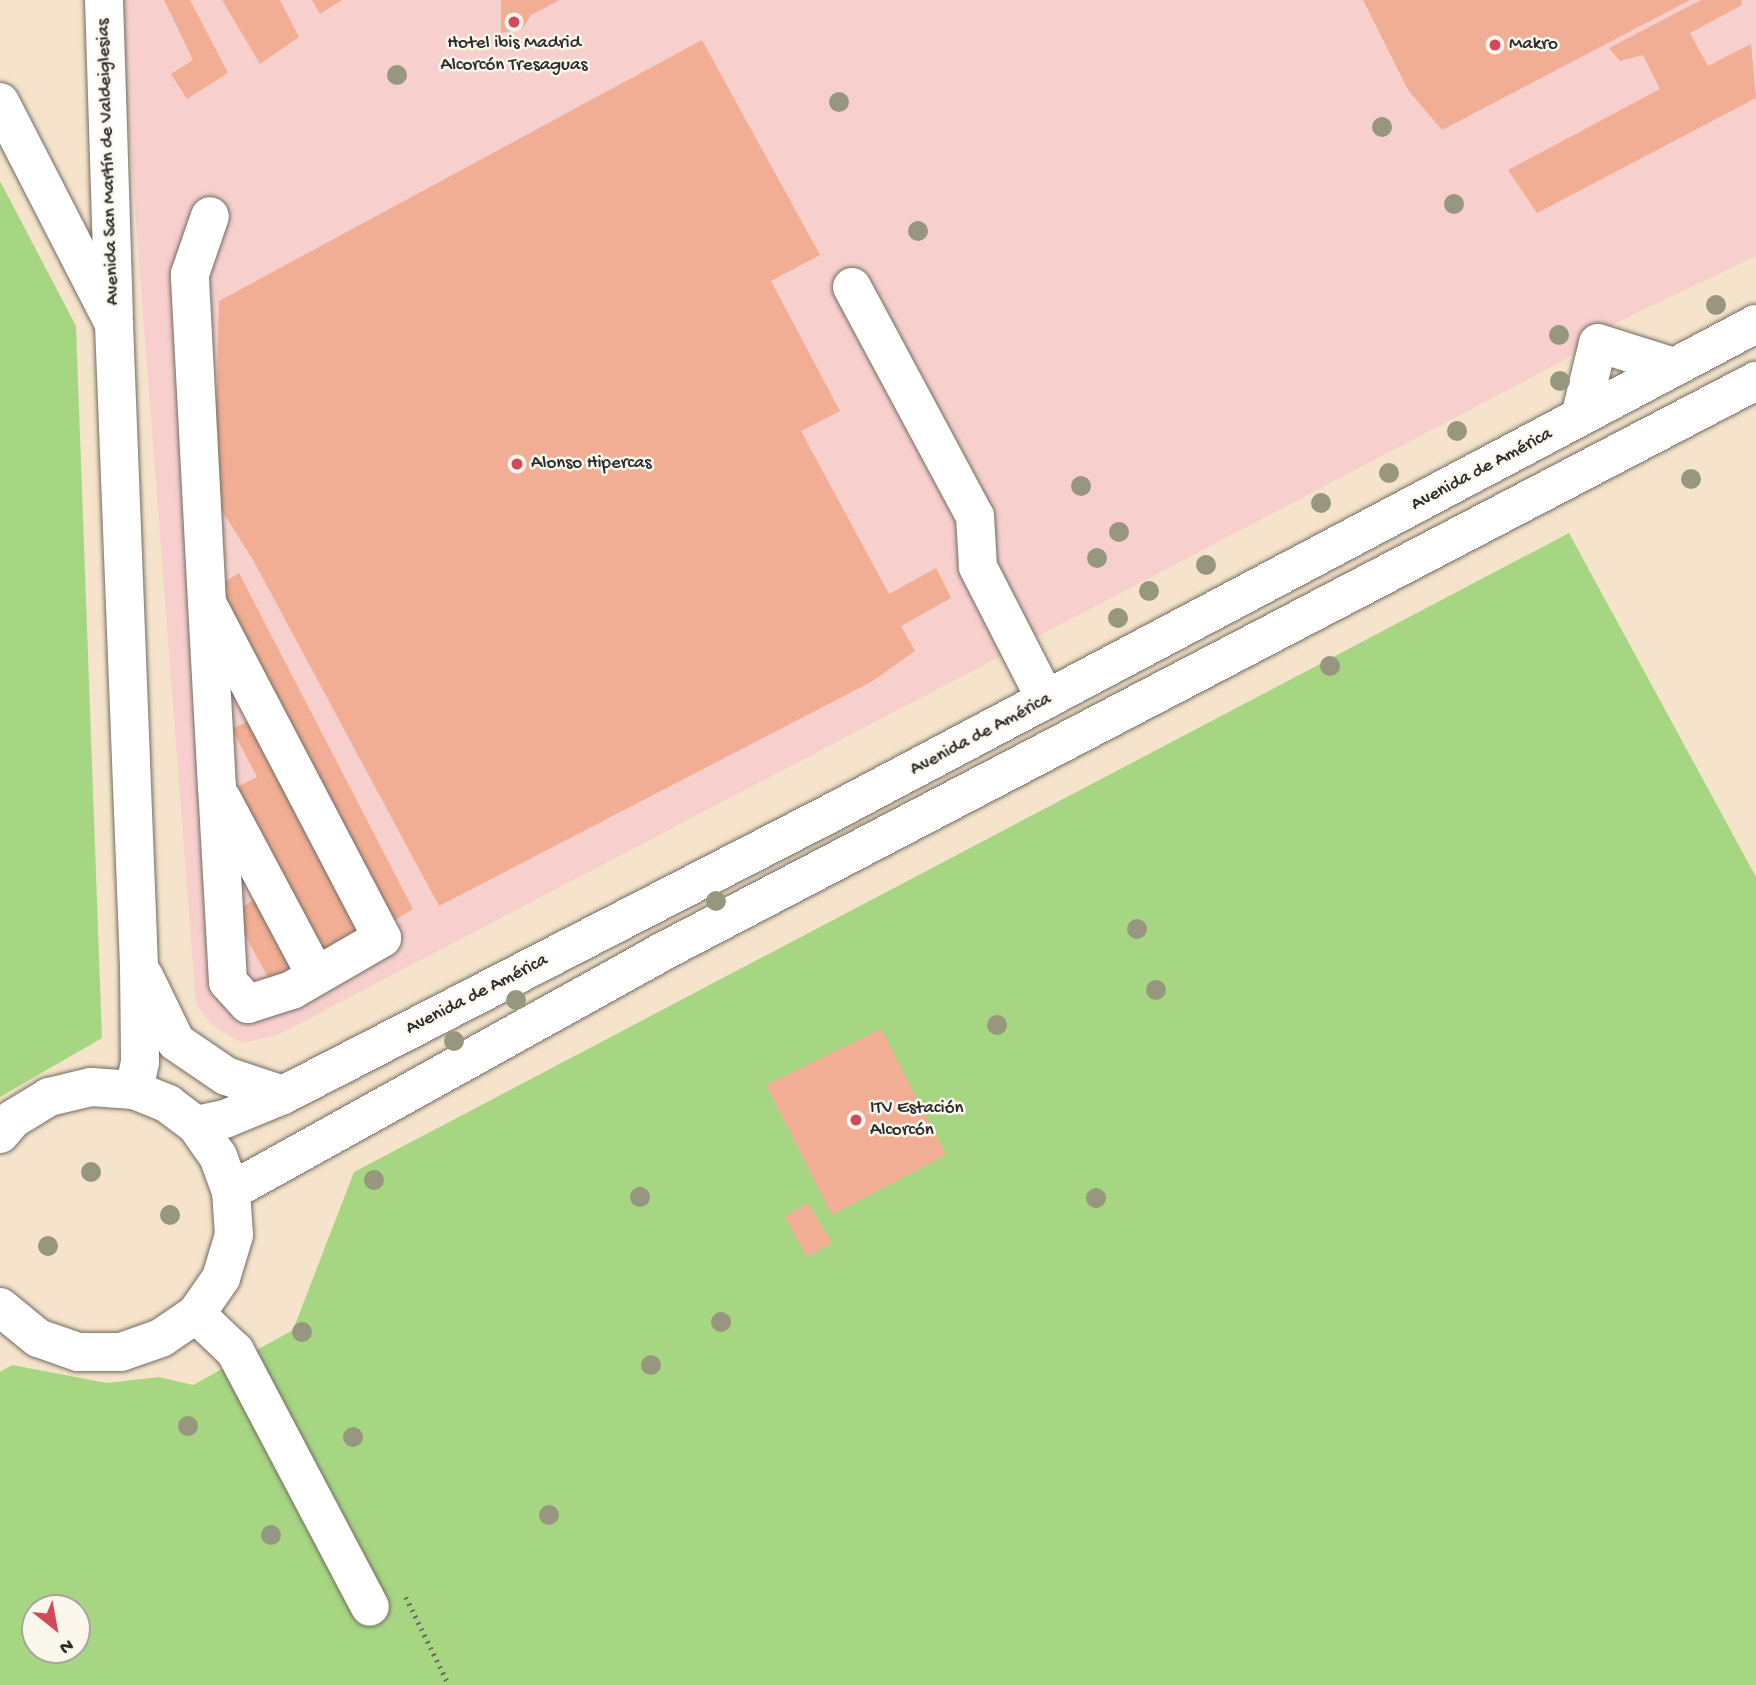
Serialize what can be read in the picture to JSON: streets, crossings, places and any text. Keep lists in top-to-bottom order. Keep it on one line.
{"streets":{"street":["Avenida San Martín de Valdeiglesias","Avenida de América"]},"places":["Hotel ibis Madrid Alcorcón Tresaguas","Makro","Alonso Hipercas","ITV Estación Alcorcón"],"north":"bottom right"}
